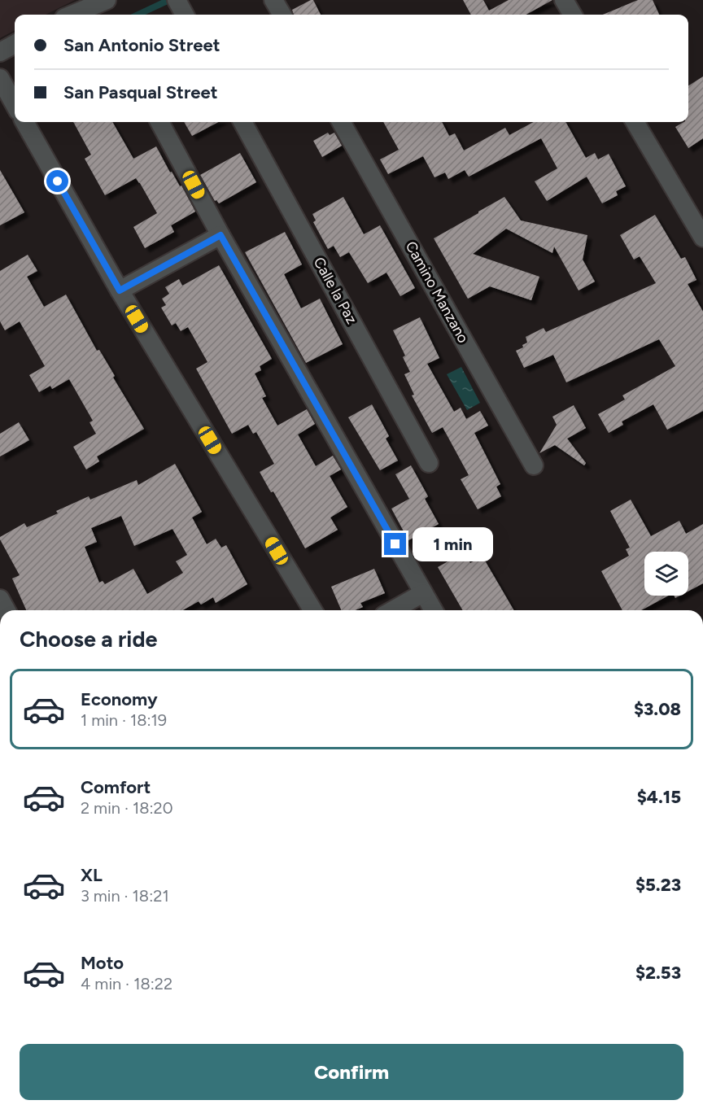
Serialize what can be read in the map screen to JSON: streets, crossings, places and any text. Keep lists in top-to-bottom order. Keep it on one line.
{"streets":{"street":["Calle la Paz","Camino Manzano"]},"page":{"banner":["San Antonio Street","San Pasqual Street"],"bubble":"1 min","heading":"Choose a ride","list":[{"name":"Economy","note":"1 min · 18:19","value":"$3.08"},{"name":"Comfort","note":"2 min · 18:20","value":"$4.15"},{"name":"XL","note":"3 min · 18:21","value":"$5.23"},{"name":"Moto","note":"4 min · 18:22","value":"$2.53"}],"buttons":"Confirm"}}
